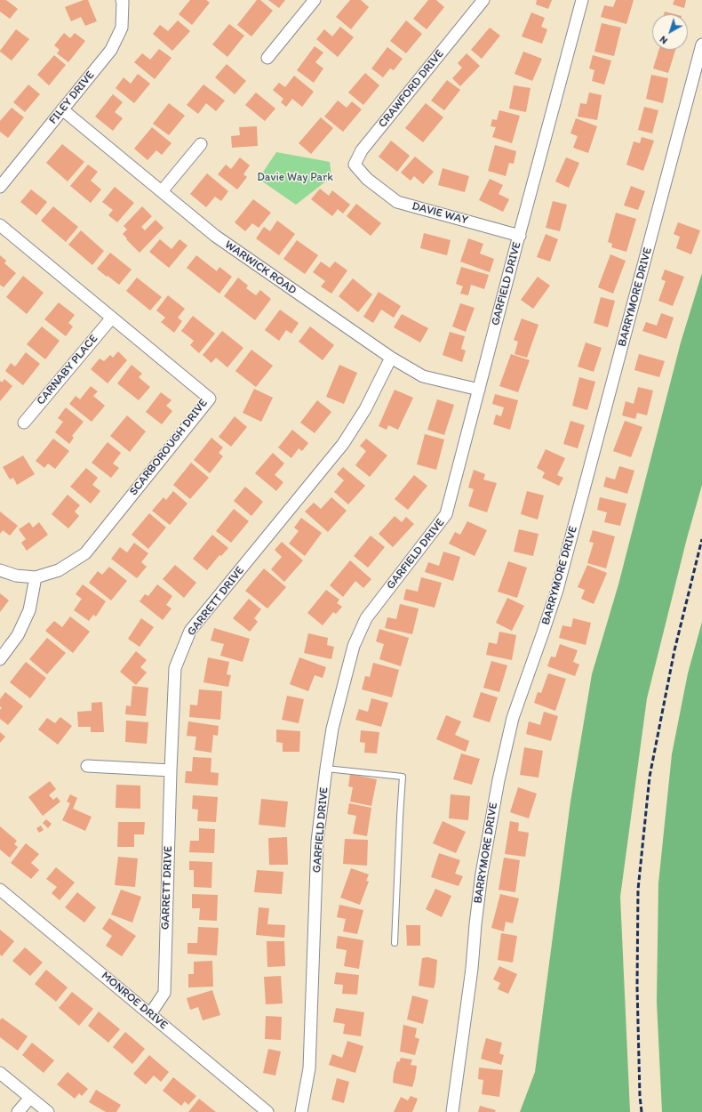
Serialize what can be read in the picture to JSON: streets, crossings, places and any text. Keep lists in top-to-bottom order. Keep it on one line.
{"streets":{"street":["CRAWFORD DRIVE","FILEY DRIVE","DAVIE WAY","WARWICK ROAD","GARFIELD DRIVE","BARRYMORE DRIVE","CARNABY PLACE","SCARBOROUGH DRIVE","GARRETT DRIVE","MONROE DRIVE"]},"crossings":[["CRAWFORD DRIVE","DAVIE WAY"],["FILEY DRIVE","WARWICK ROAD"],["DAVIE WAY","GARFIELD DRIVE"],["WARWICK ROAD","GARFIELD DRIVE"],["WARWICK ROAD","GARRETT DRIVE"],["CARNABY PLACE","SCARBOROUGH DRIVE"],["GARRETT DRIVE","MONROE DRIVE"]],"parks":["Davie Way Park"],"north":"bottom left"}
